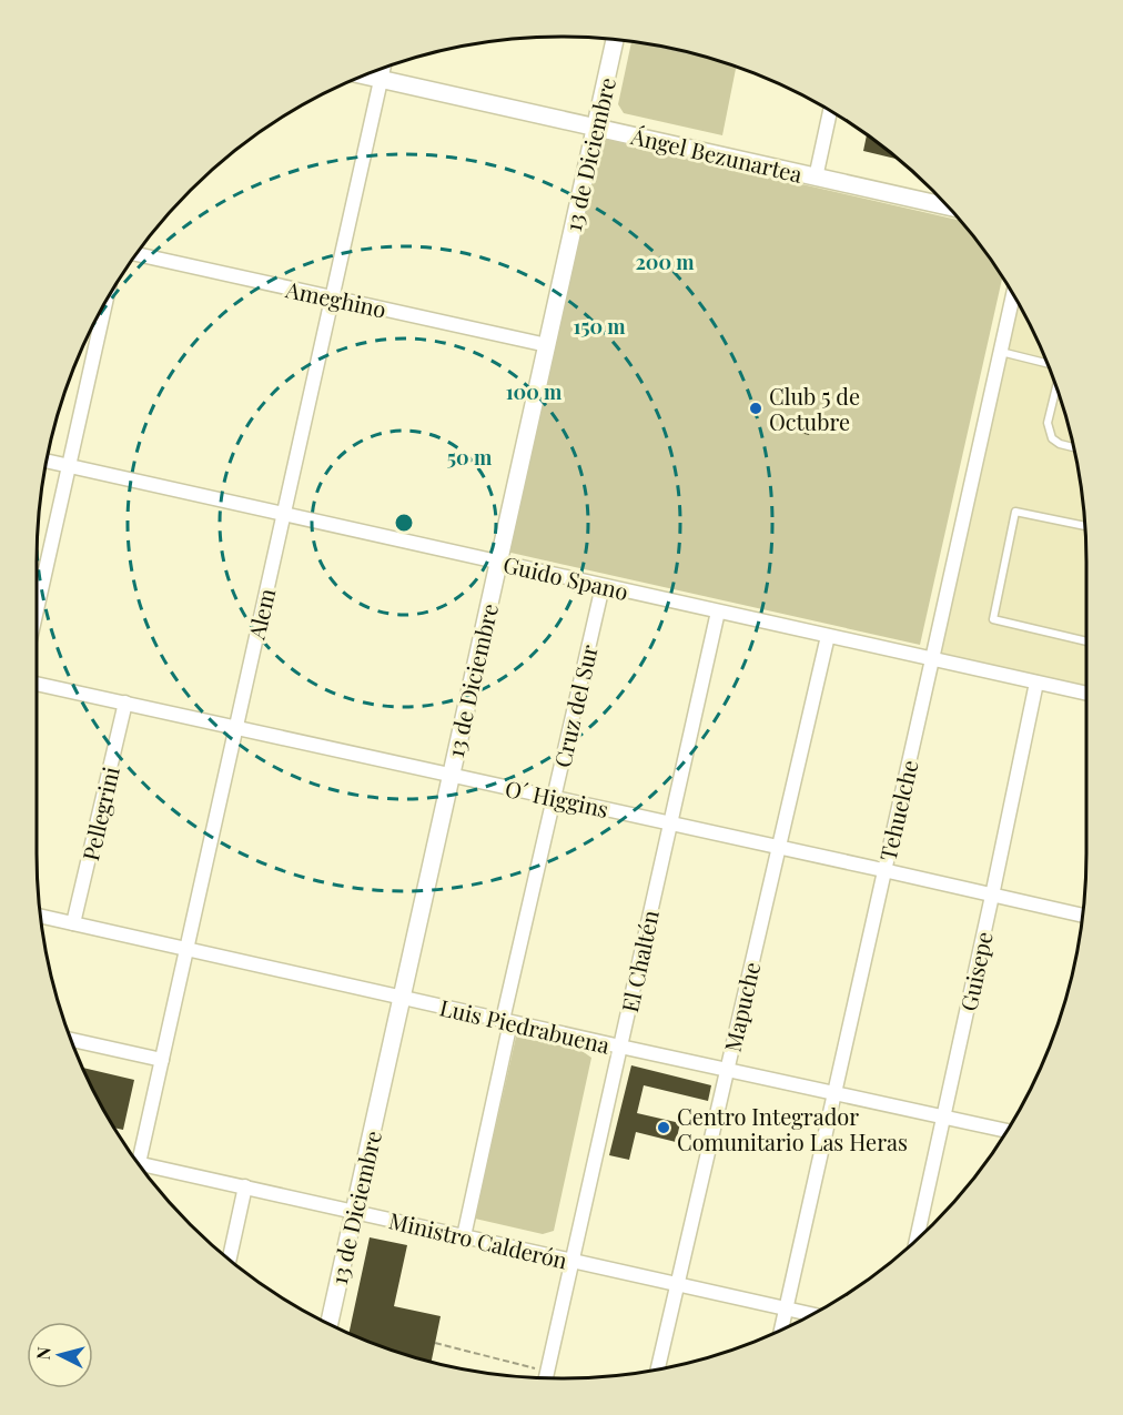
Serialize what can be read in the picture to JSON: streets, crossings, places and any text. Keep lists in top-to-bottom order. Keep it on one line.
{"streets":{"street":["13 de Diciembre","Ángel Bezunartea","Ameghino","Guido Spano","Alem","Cruz del Sur","O´ Higgins","Tehuelche","Pellegrini","El Chaltén","Guisepe","Mapuche","Luis Piedrabuena","Ministro Calderón"]},"crossings":[["13 de Diciembre","Ángel Bezunartea"],["13 de Diciembre","Ameghino"],["13 de Diciembre","Guido Spano"],["13 de Diciembre","O´ Higgins"],["13 de Diciembre","Luis Piedrabuena"],["13 de Diciembre","Ministro Calderón"],["Ángel Bezunartea","Alem"],["Ameghino","Alem"],["Guido Spano","Alem"],["Guido Spano","Cruz del Sur"],["Guido Spano","Tehuelche"],["Guido Spano","El Chaltén"],["Guido Spano","Guisepe"],["Guido Spano","Mapuche"],["Alem","O´ Higgins"],["Alem","Luis Piedrabuena"],["Cruz del Sur","O´ Higgins"],["Cruz del Sur","Luis Piedrabuena"],["Cruz del Sur","Ministro Calderón"],["O´ Higgins","Tehuelche"],["O´ Higgins","Pellegrini"],["O´ Higgins","El Chaltén"],["O´ Higgins","Guisepe"],["O´ Higgins","Mapuche"],["Tehuelche","Luis Piedrabuena"],["Tehuelche","Ministro Calderón"],["Pellegrini","Luis Piedrabuena"],["El Chaltén","Luis Piedrabuena"],["El Chaltén","Ministro Calderón"],["Guisepe","Luis Piedrabuena"],["Mapuche","Luis Piedrabuena"],["Mapuche","Ministro Calderón"]],"places":["Club 5 de Octubre","Centro Integrador Comunitario Las Heras"],"north":"left","rings":["200 m","150 m","100 m","50 m"]}
